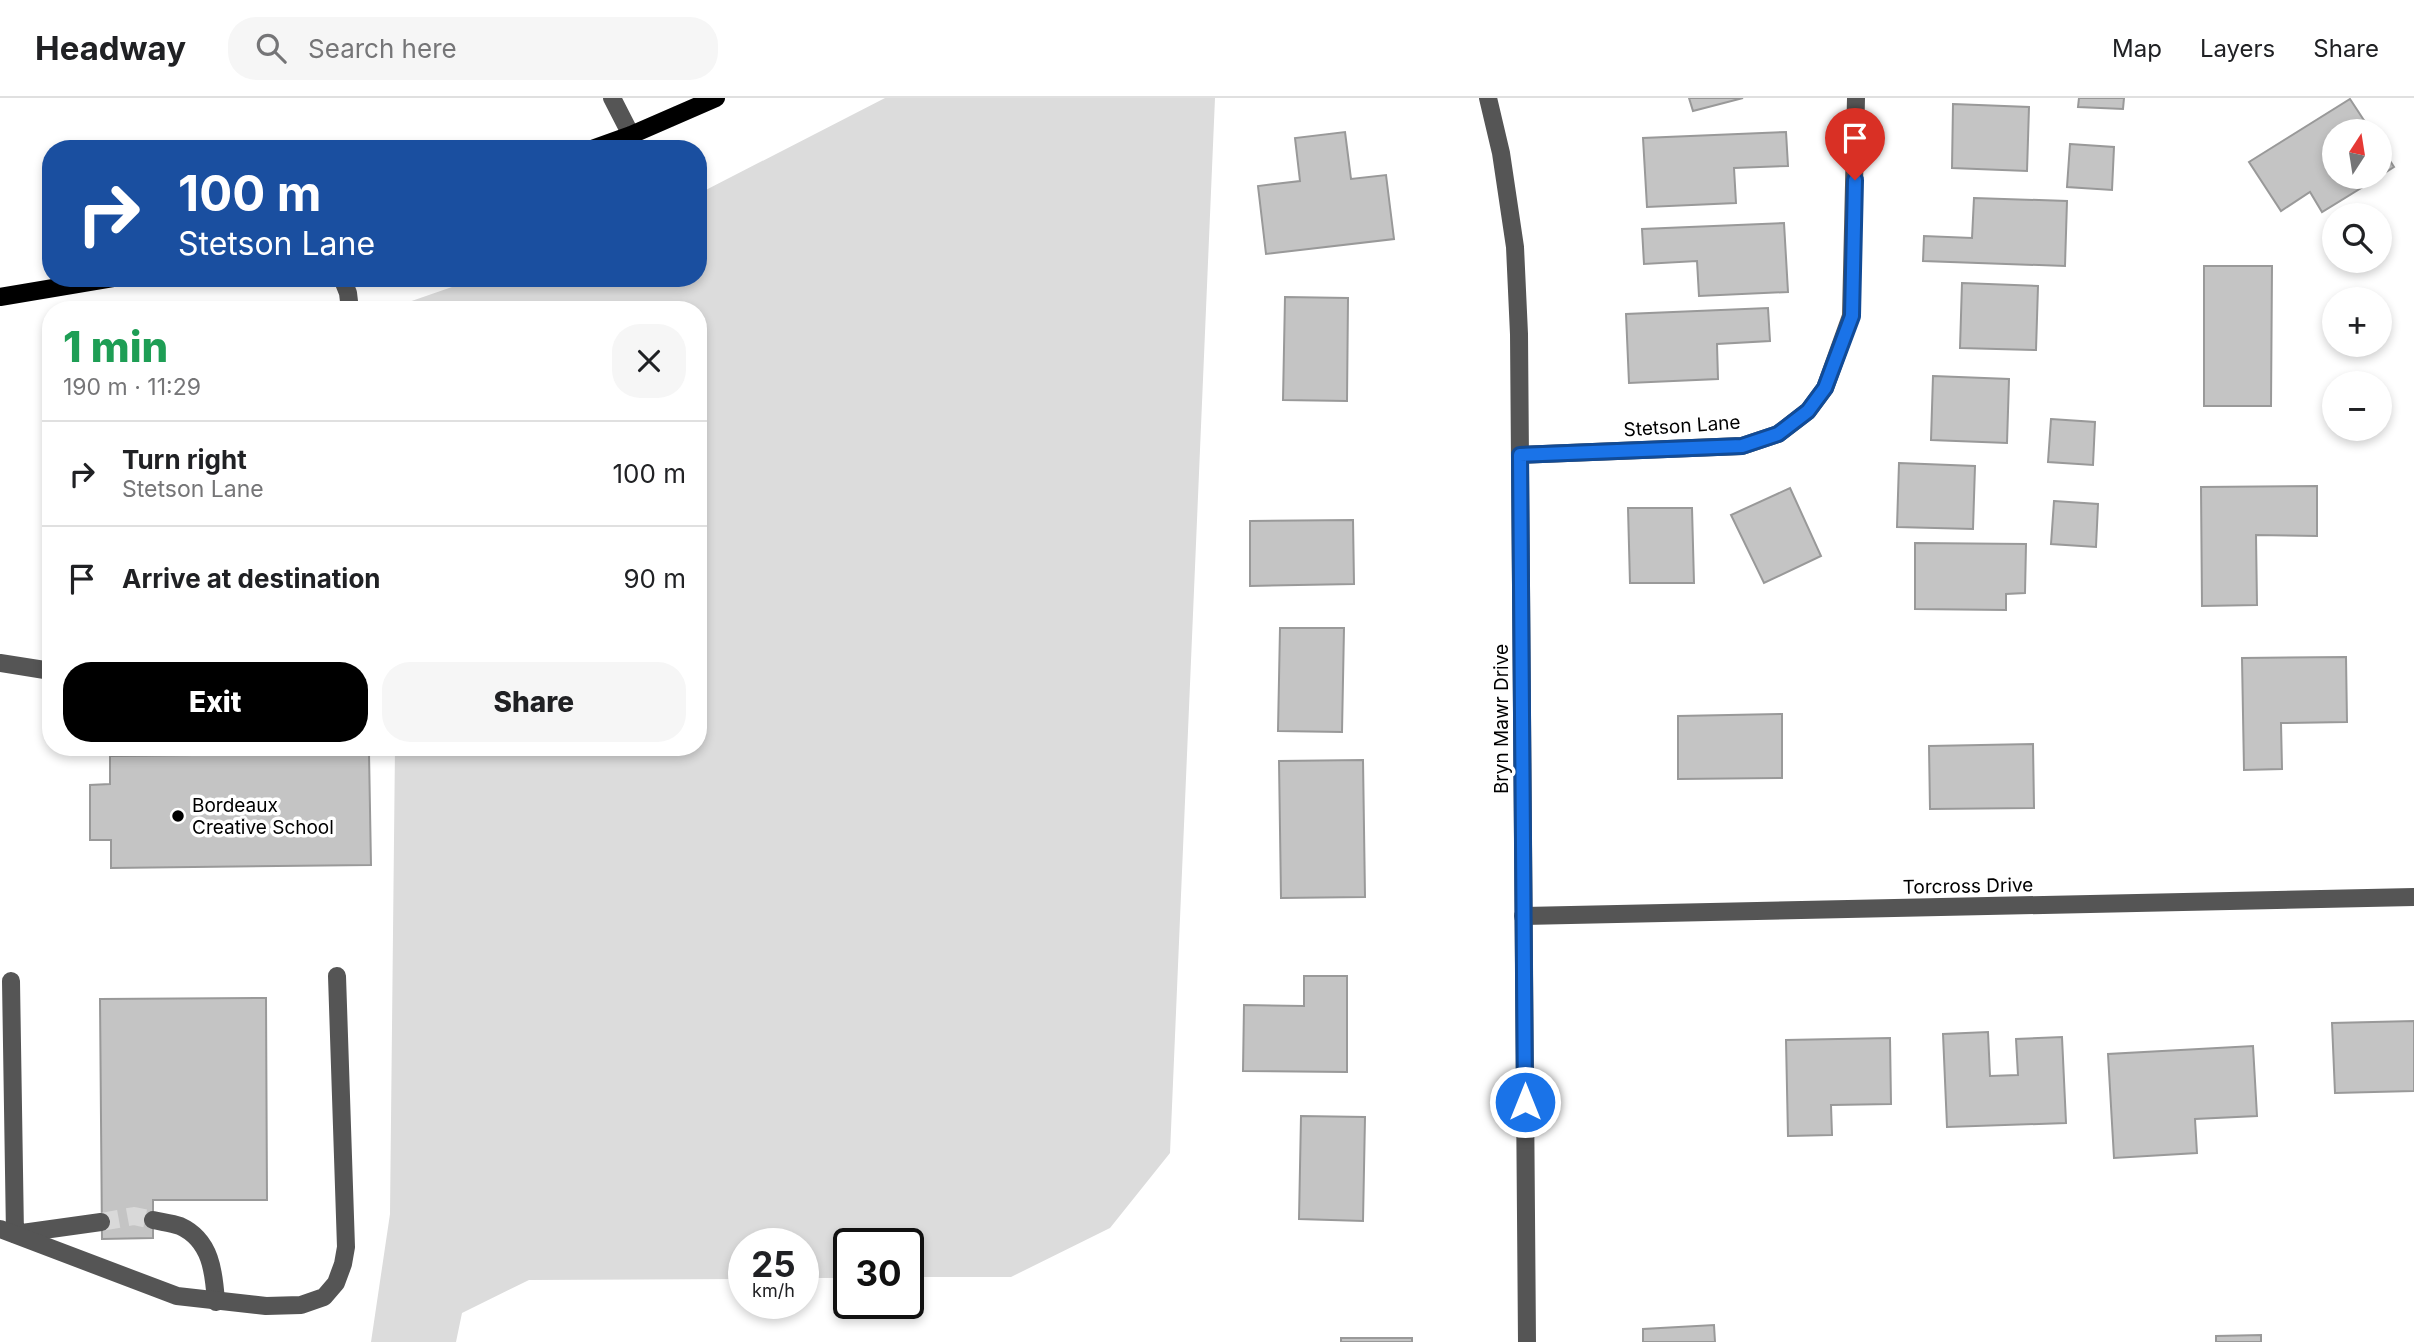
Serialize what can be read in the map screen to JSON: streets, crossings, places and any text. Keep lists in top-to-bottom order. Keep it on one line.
{"streets":{"street":["Stetson Lane","Bryn Mawr Drive","Torcross Drive"]},"crossings":[["Stetson Lane","Bryn Mawr Drive"],["Bryn Mawr Drive","Torcross Drive"]],"places":["Bordeaux Creative School"],"north":"top","page":{"header":"Headway","search":"Search here","nav":["Map","Layers","Share"],"map_buttons":["+","−"],"turn":["100 m","Stetson Lane"],"heading":["1 min","190 m · 11:29"],"list":[{"name":"Turn right","note":"Stetson Lane","value":"100 m"},{"name":"Arrive at destination","value":"90 m"}],"buttons":["Exit","Share"],"speed":"25 km/h","limit":"30"}}
